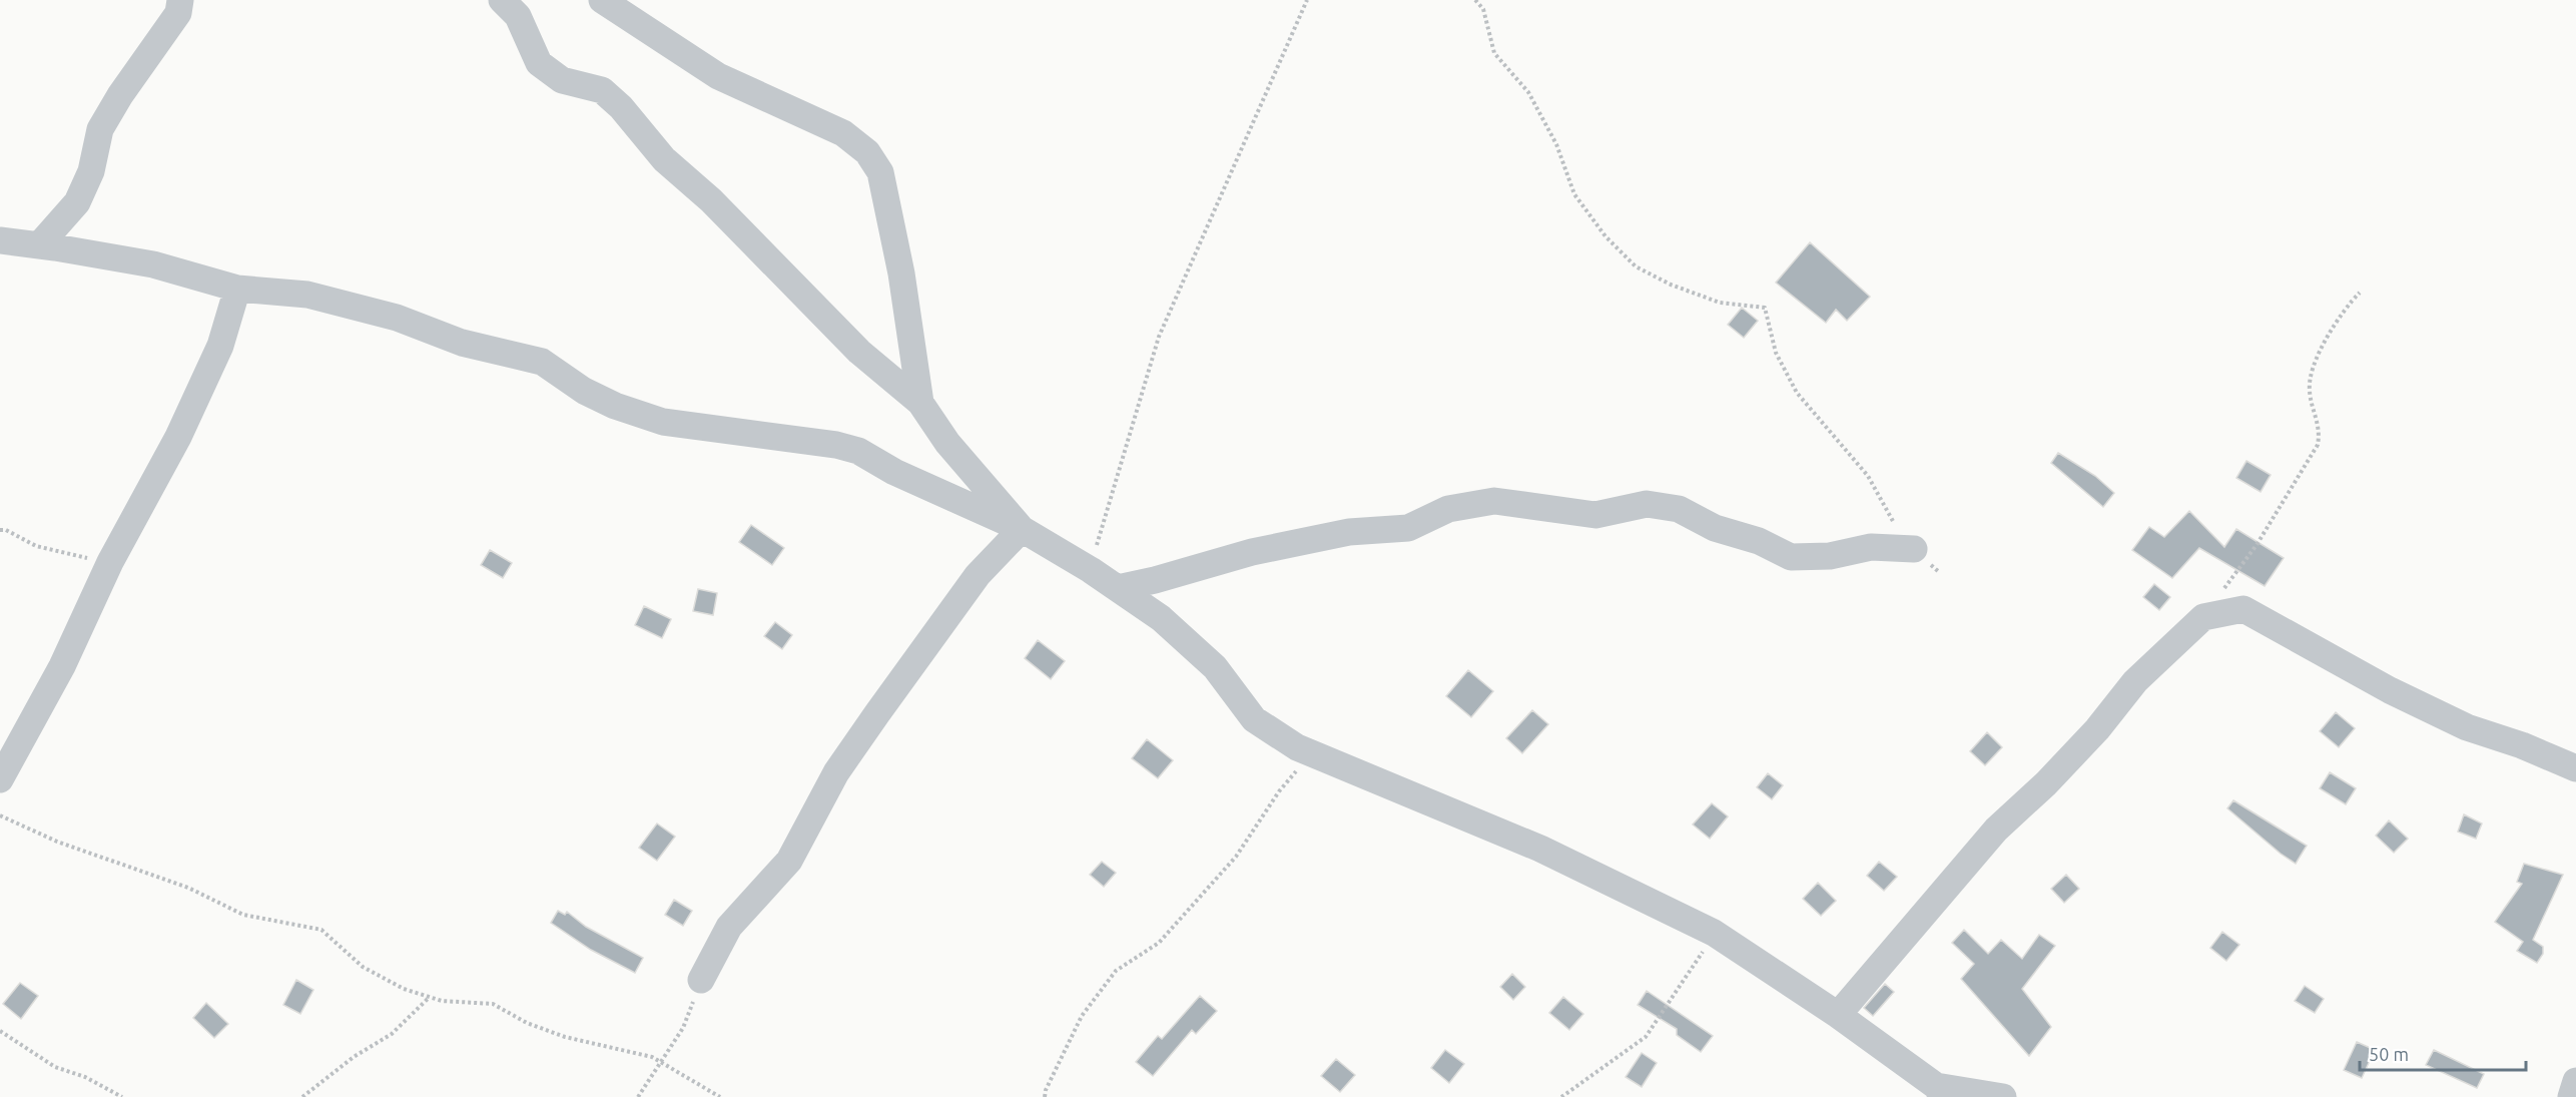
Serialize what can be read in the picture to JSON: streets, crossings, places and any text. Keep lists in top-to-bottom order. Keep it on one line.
{"scale_bar":"50 m"}
